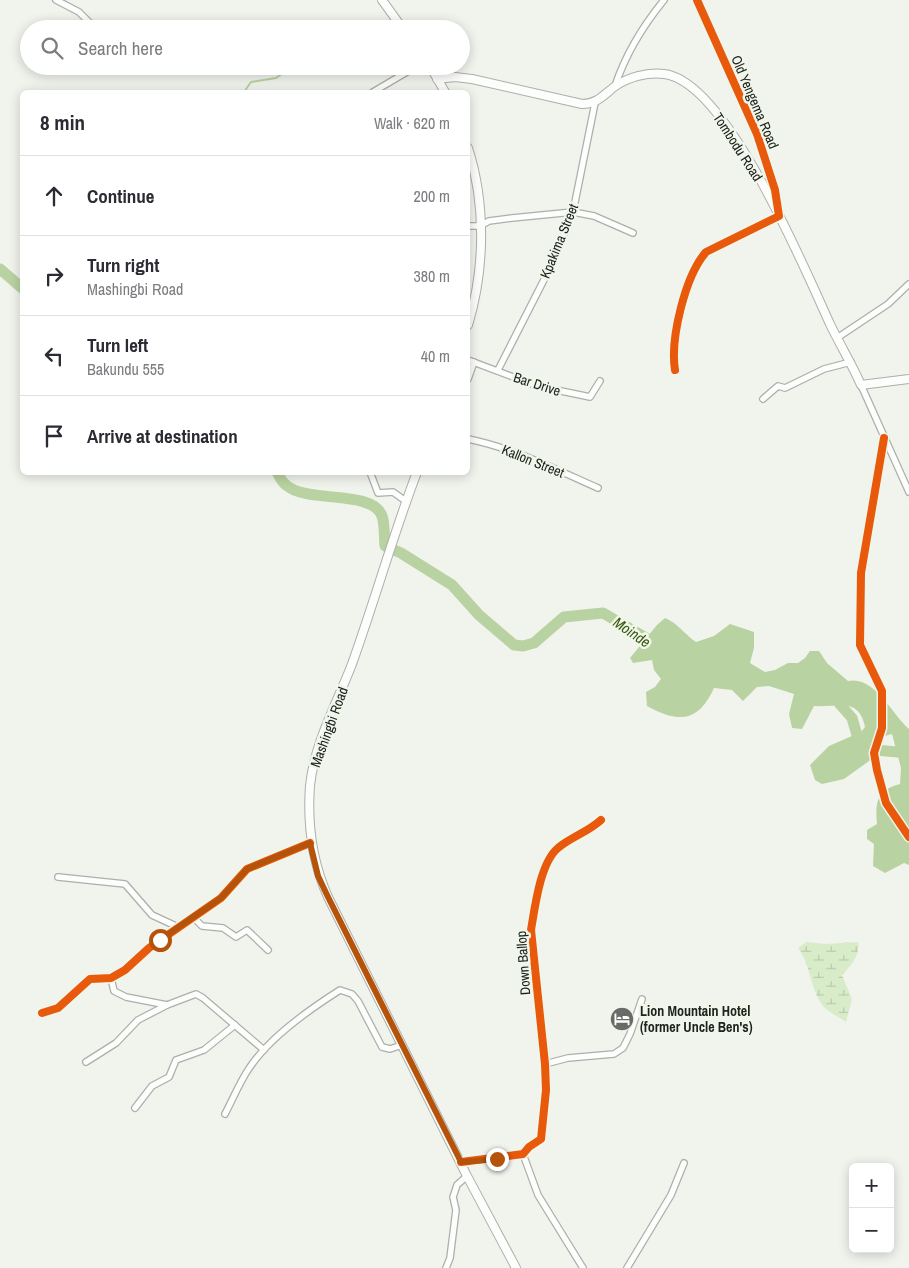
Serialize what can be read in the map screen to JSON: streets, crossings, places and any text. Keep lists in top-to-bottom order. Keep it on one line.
{"streets":{"main road":["Tombodu Road","Mashingbi Road"],"street":["Old Yengema Road","Kpakima Street","Bar Drive","Kallon Street","Down Ballop"]},"crossings":[["Old Yengema Road","Tombodu Road"],["Tombodu Road","Kpakima Street"],["Kpakima Street","Bar Drive"]],"water":["Moinde"],"places":{"hotel":["Lion Mountain Hotel (former Uncle Ben's)"]},"page":{"search":"Search here","heading":["8 min","Walk · 620 m"],"list":[["Continue","200 m"],["Turn right","Mashingbi Road","380 m"],["Turn left","Bakundu 555","40 m"],"Arrive at destination"],"map_buttons":["+","−"]}}
